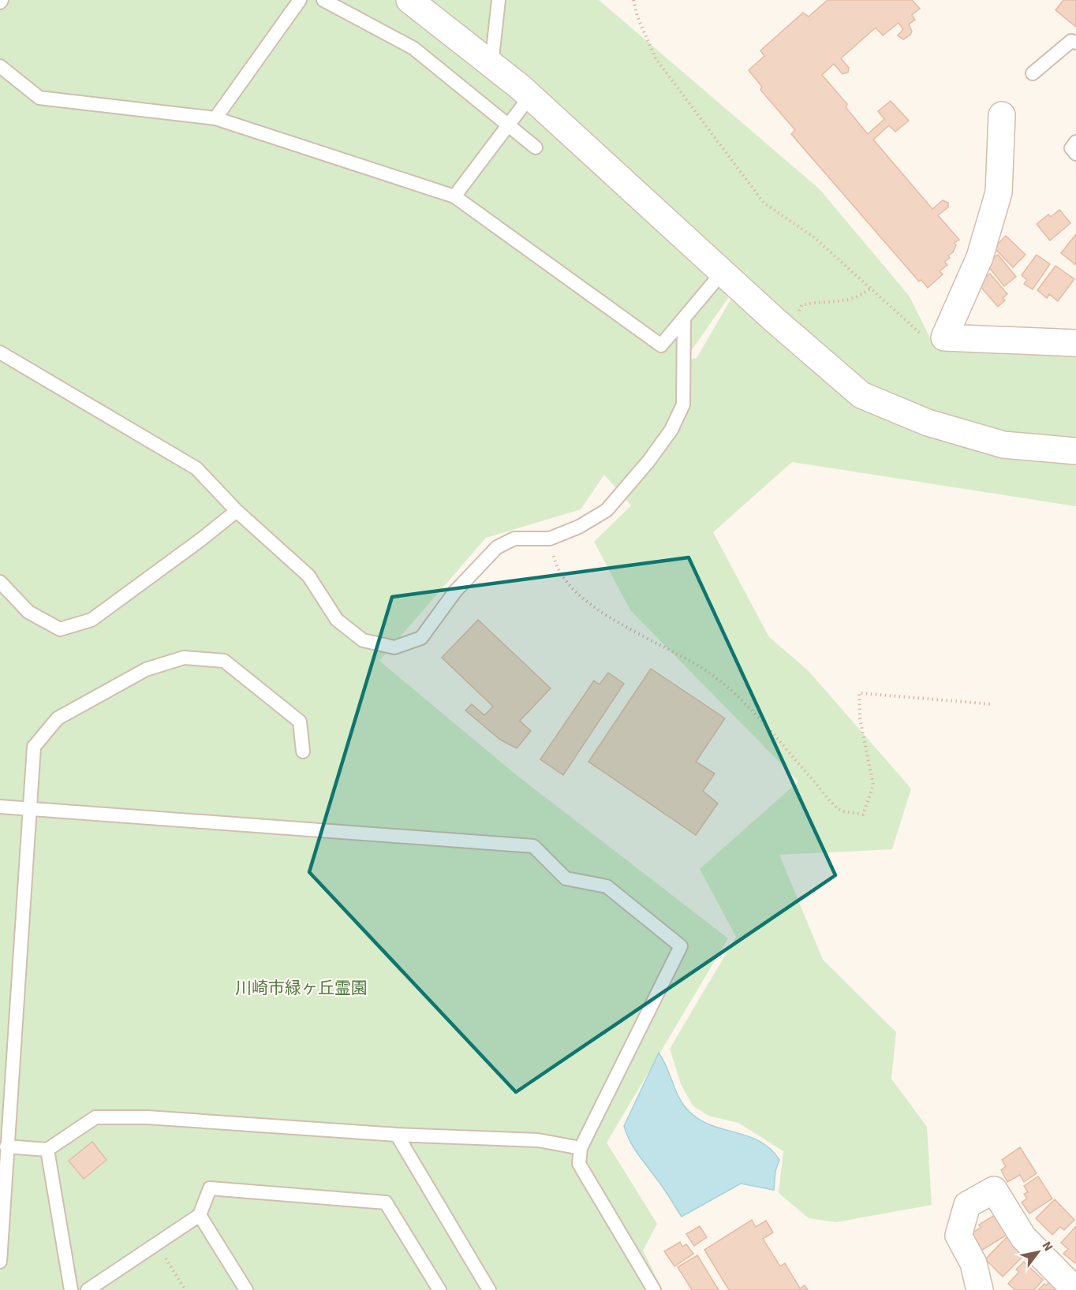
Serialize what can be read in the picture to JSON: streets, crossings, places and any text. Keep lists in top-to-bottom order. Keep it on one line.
{"parks":["川崎市緑ヶ丘霊園"],"north":"top right"}
